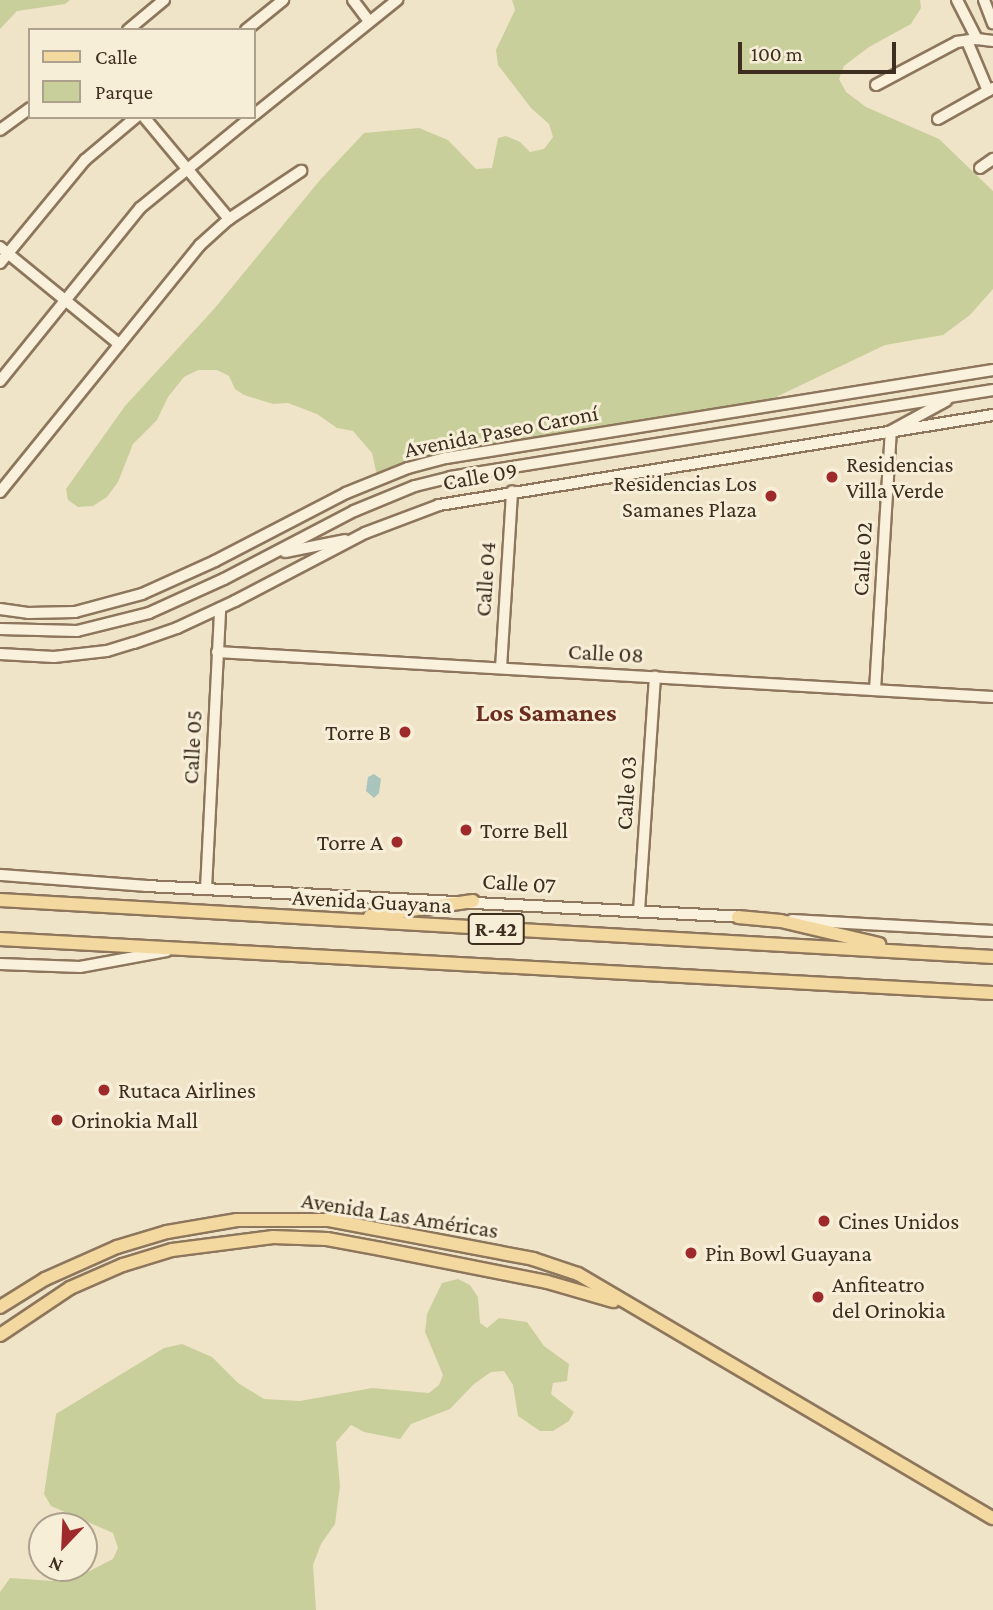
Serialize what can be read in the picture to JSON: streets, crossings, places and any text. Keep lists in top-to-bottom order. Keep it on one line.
{"streets":{"main road":["Avenida Guayana","R-42","Avenida Las Américas"],"street":["Avenida Paseo Caroní","Calle 09","Calle 02","Calle 04","Calle 08","Calle 05","Calle 03","Calle 07"]},"crossings":[["Calle 09","Calle 02"],["Calle 09","Calle 04"],["Calle 09","Calle 05"],["Calle 02","Calle 08"],["Calle 04","Calle 08"],["Calle 08","Calle 05"],["Calle 08","Calle 03"],["Calle 05","Calle 07"],["Calle 03","Calle 07"]],"districts":["Los Samanes"],"places":["Residencias Villa Verde","Residencias Los Samanes Plaza","Torre B","Torre Bell","Torre A","Rutaca Airlines","Orinokia Mall","Cines Unidos","Pin Bowl Guayana","Anfiteatro del Orinokia"],"legend":["Calle","Parque"],"scale_bar":"100 m","north":"bottom left"}
